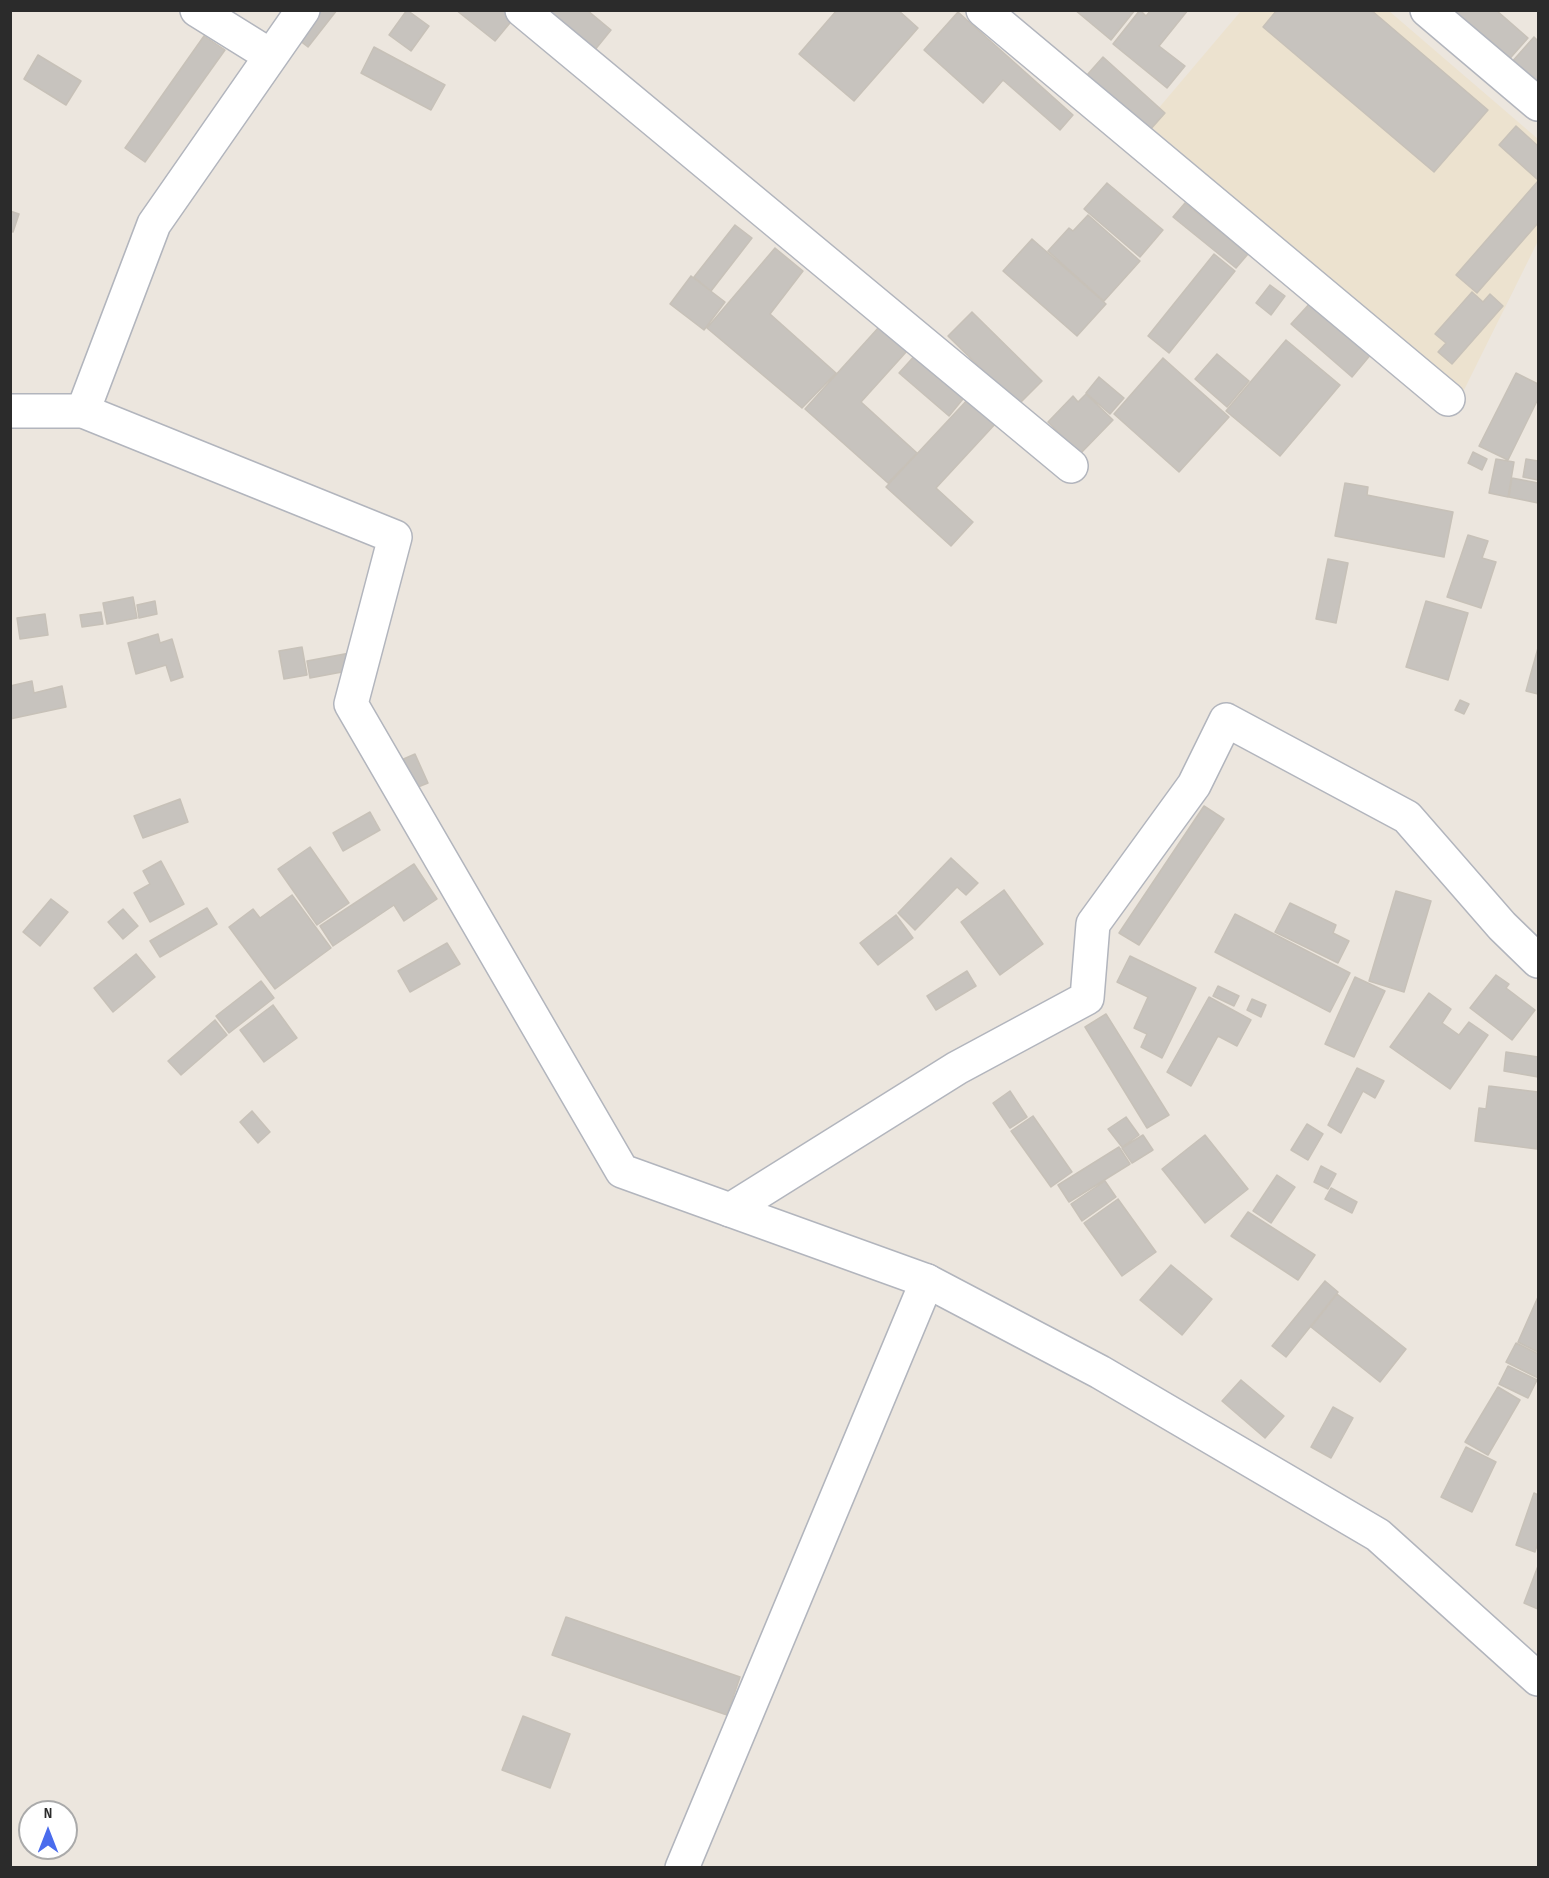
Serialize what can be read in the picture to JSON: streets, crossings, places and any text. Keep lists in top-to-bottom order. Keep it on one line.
{"north":"top"}
